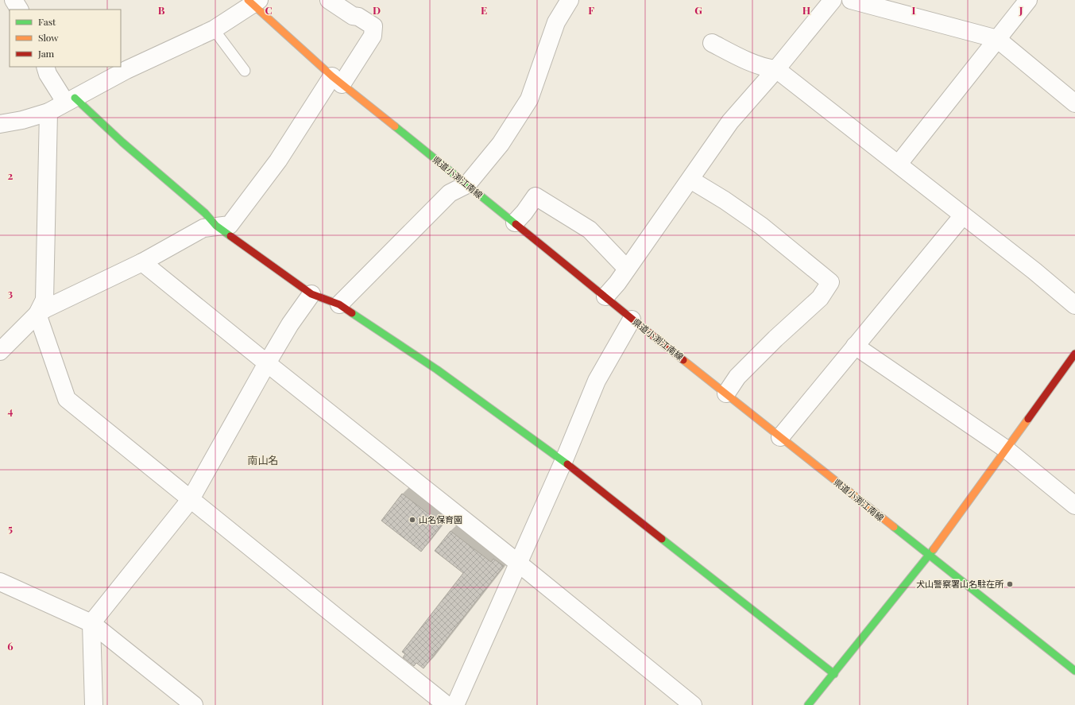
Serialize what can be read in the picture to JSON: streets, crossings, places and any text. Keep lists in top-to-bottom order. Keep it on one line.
{"streets":{"street":["県道小渕江南線"]},"districts":["南山名"],"places":["山名保育園","犬山警察署山名駐在所"],"legend":["Fast","Slow","Jam"],"grid":{"columns":["B","C","D","E","F","G","H","I","J"],"rows":["2","3","4","5","6"]}}
